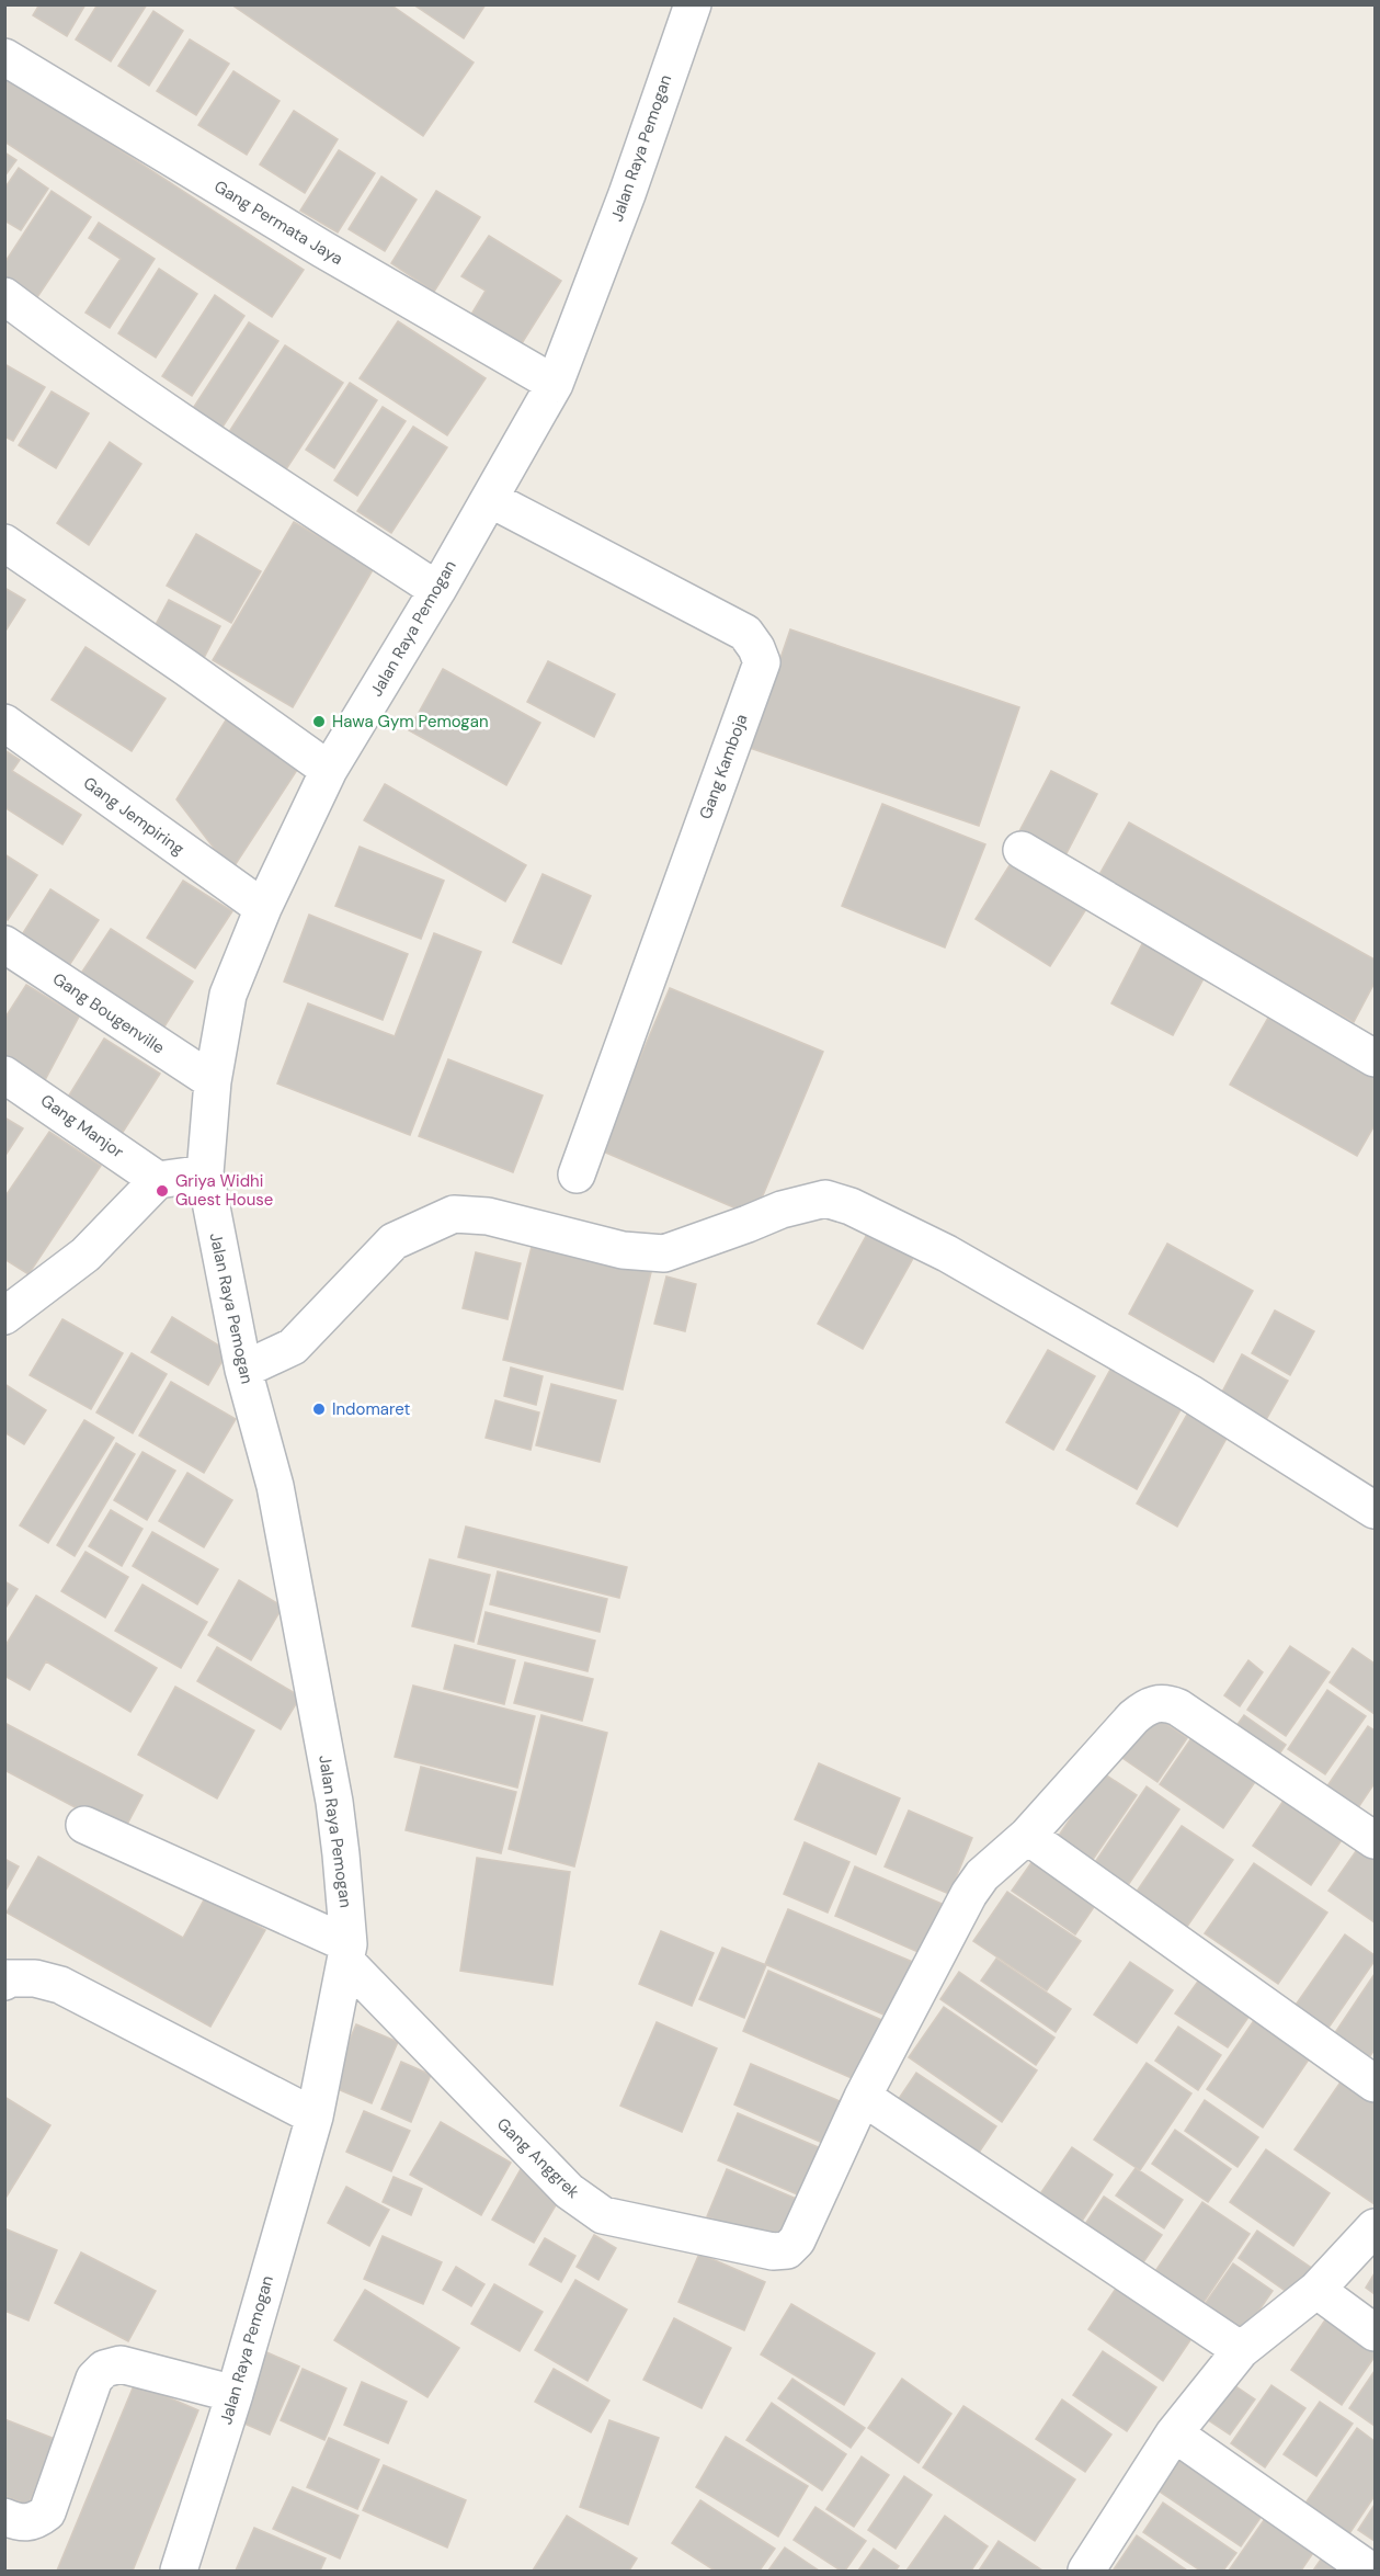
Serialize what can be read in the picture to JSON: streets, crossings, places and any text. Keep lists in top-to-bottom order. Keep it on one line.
{"streets":{"street":["Jalan Raya Pemogan","Gang Permata Jaya","Gang Kamboja","Gang Jempiring","Gang Bougenville","Gang Manjor","Gang Anggrek"]},"crossings":[["Jalan Raya Pemogan","Gang Permata Jaya"],["Jalan Raya Pemogan","Gang Kamboja"],["Jalan Raya Pemogan","Gang Jempiring"],["Jalan Raya Pemogan","Gang Bougenville"],["Jalan Raya Pemogan","Gang Anggrek"]],"places":["Hawa Gym Pemogan","Griya Widhi Guest House","Indomaret"]}
